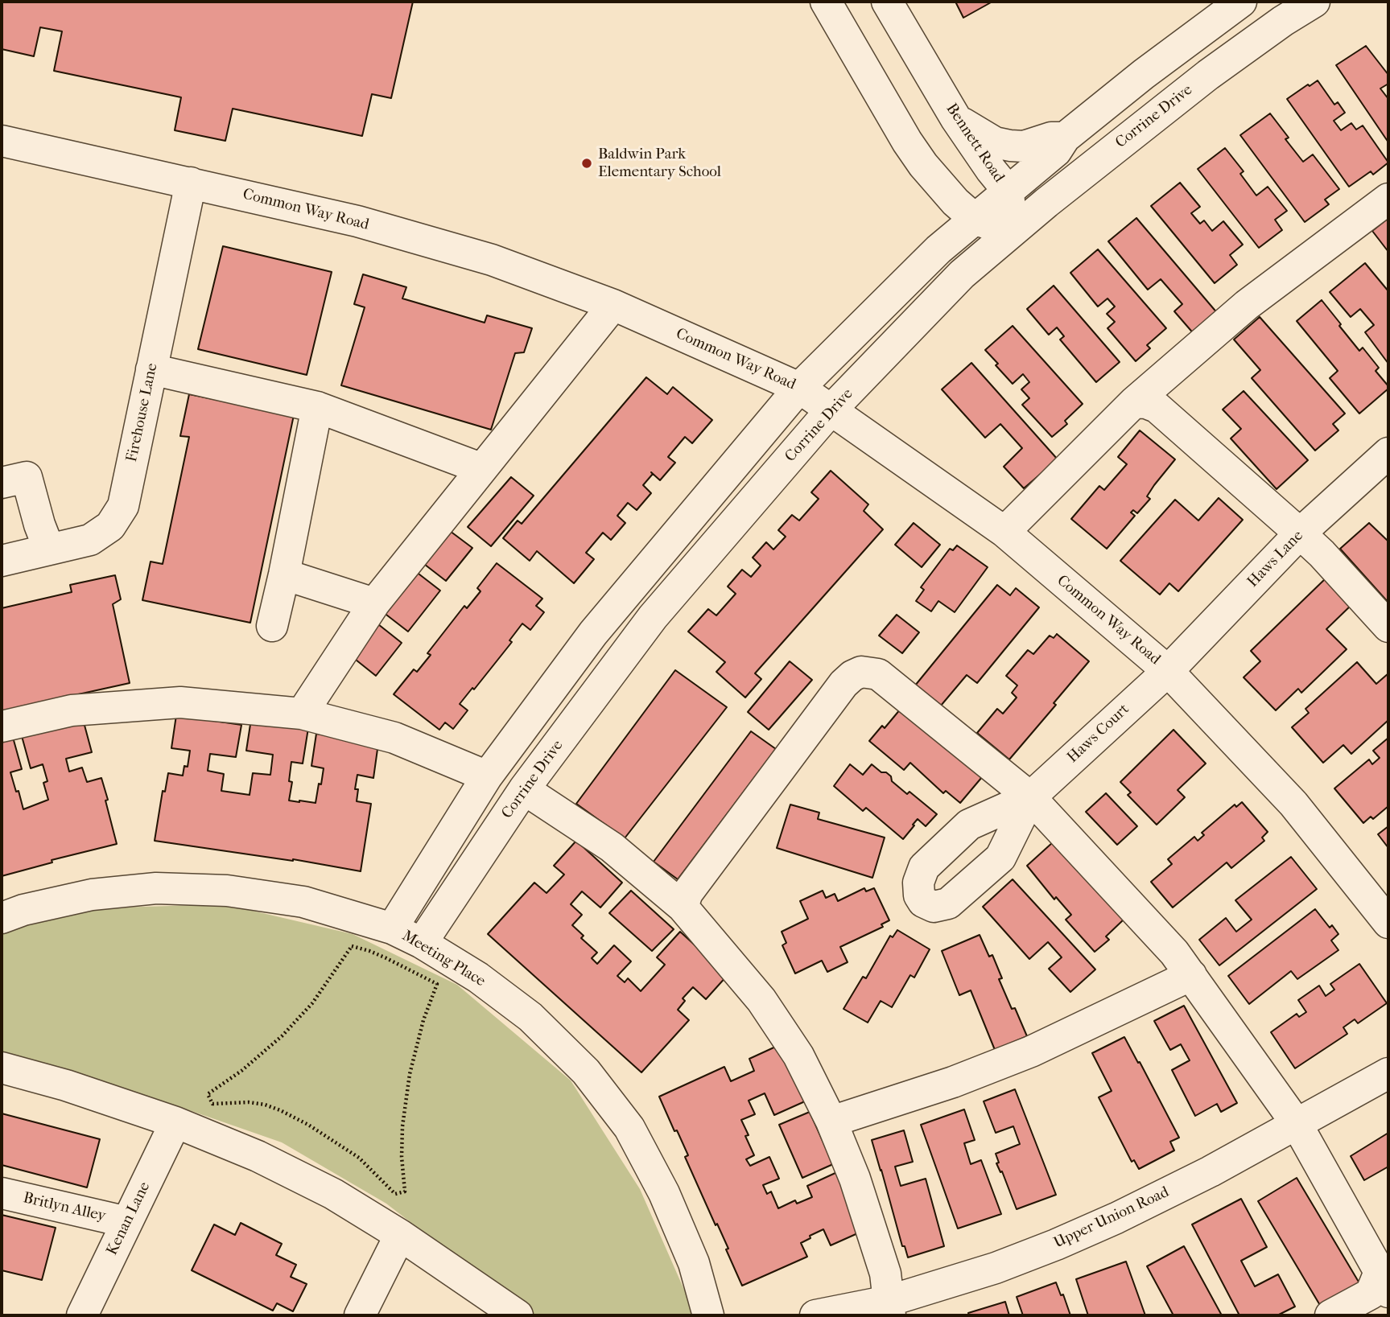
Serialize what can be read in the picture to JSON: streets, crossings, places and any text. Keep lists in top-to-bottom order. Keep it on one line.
{"streets":{"street":["Corrine Drive","Bennett Road","Common Way Road","Firehouse Lane","Haws Lane","Haws Court","Meeting Place","Britlyn Alley","Upper Union Road","Kenan Lane"]},"crossings":[["Corrine Drive","Bennett Road"],["Corrine Drive","Common Way Road"],["Corrine Drive","Meeting Place"],["Common Way Road","Firehouse Lane"],["Common Way Road","Haws Lane"],["Common Way Road","Haws Court"],["Haws Lane","Haws Court"],["Britlyn Alley","Kenan Lane"]],"places":["Baldwin Park Elementary School"]}
